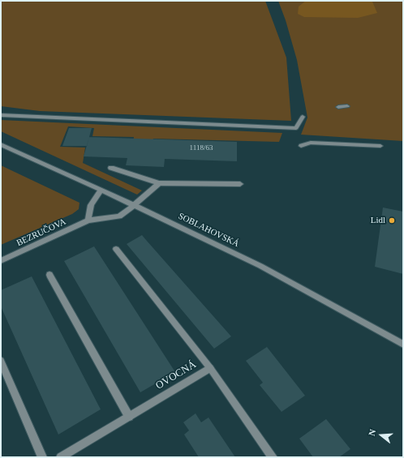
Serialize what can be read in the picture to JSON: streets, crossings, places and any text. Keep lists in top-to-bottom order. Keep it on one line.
{"streets":{"street":["SOBLAHOVSKÁ","BEZRUČOVA","OVOCNÁ"]},"crossings":[["SOBLAHOVSKÁ","BEZRUČOVA"]],"places":["Lidl"],"house_numbers":["1118/63"],"north":"left"}
